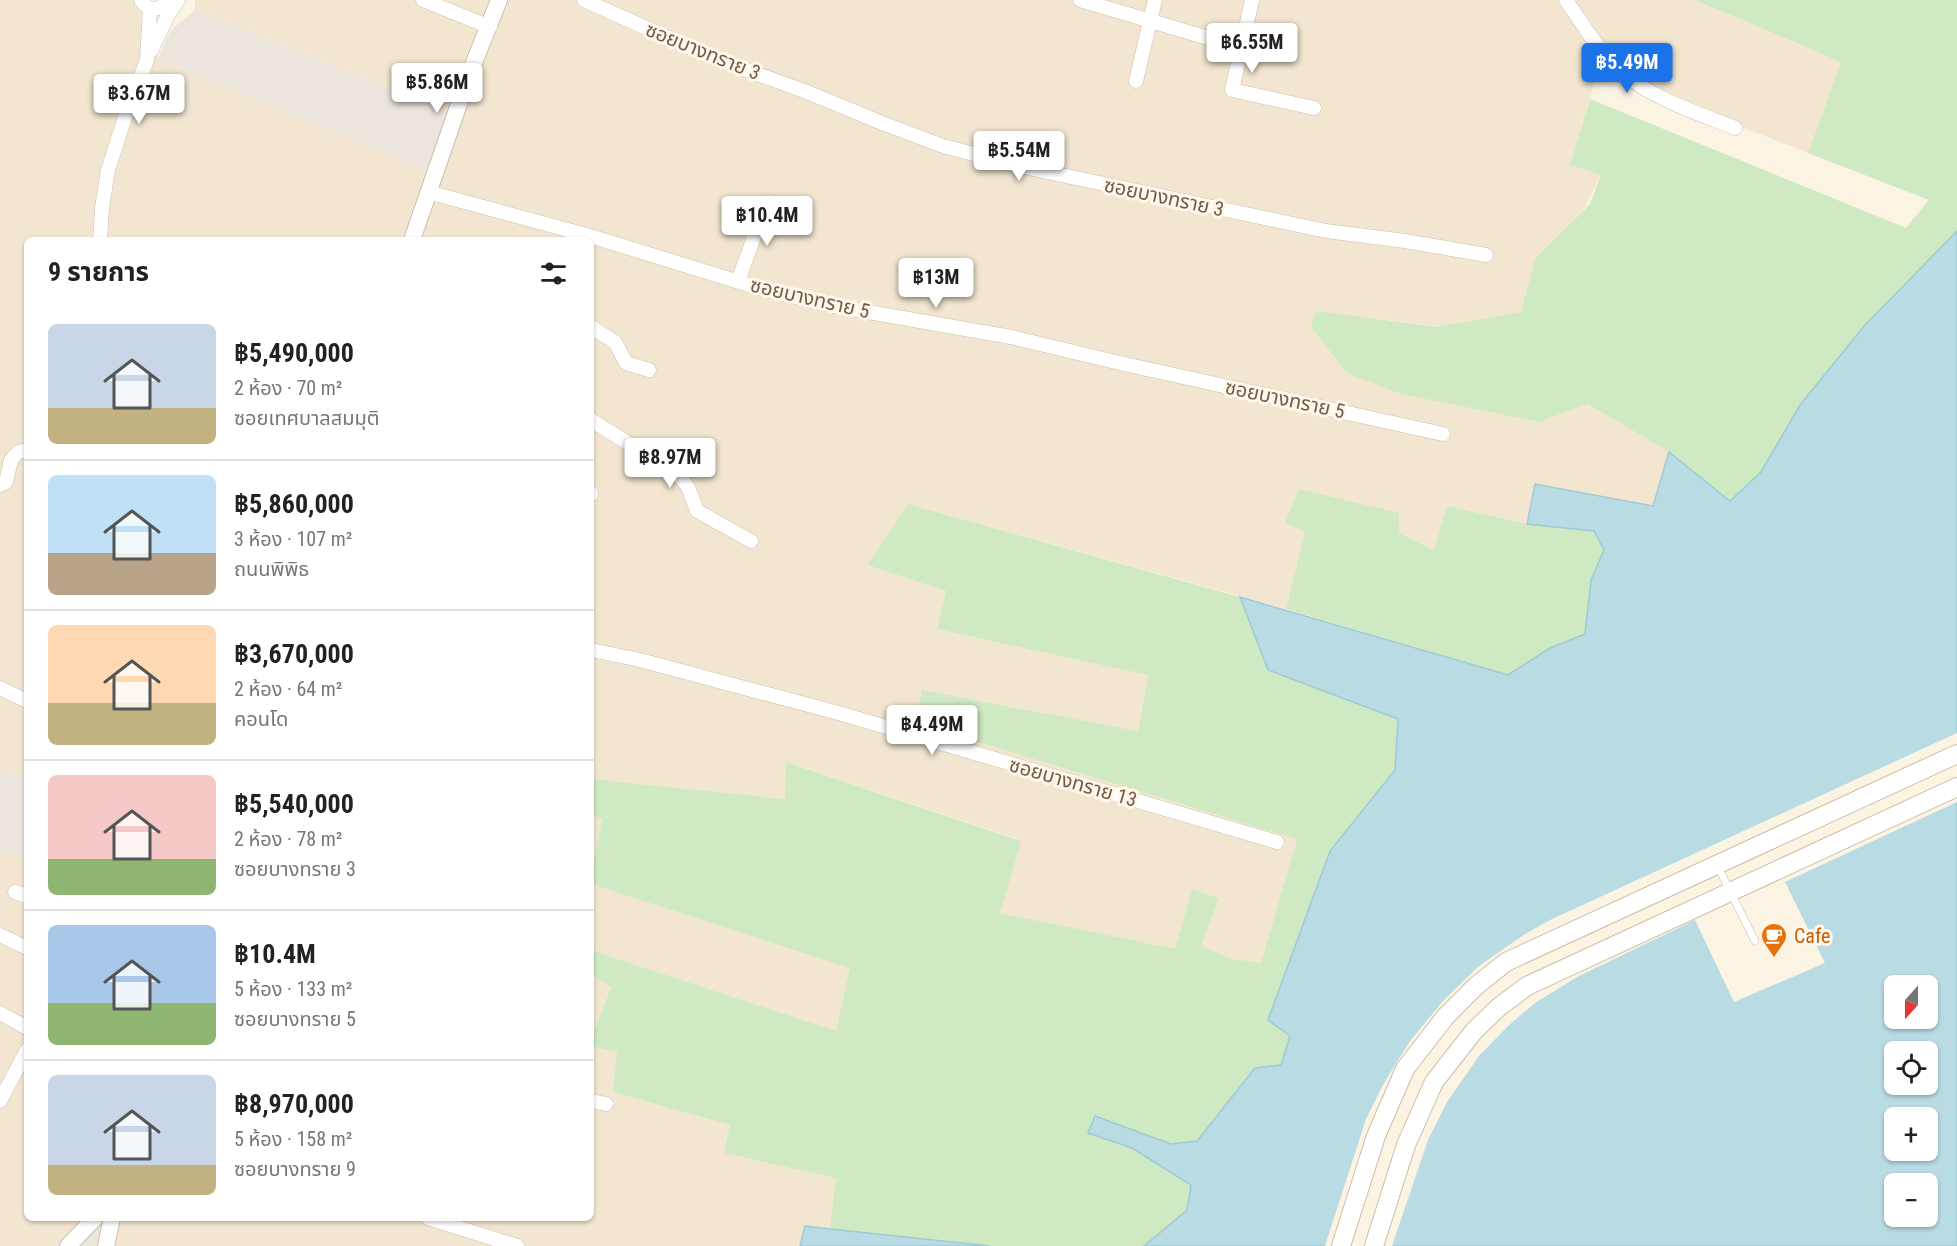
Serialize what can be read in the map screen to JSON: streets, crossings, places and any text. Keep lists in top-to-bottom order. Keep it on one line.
{"streets":{"street":["ซอยบางทราย 3","ซอยบางทราย 5","ซอยบางทราย 13"]},"places":{"cafe":["Cafe"]},"north":"bottom","page":{"price":["฿6.55M","฿5.49M","฿5.86M","฿3.67M","฿5.54M","฿10.4M","฿13M","฿8.97M","฿4.49M"],"heading":"9 รายการ","list":[{"name":"฿5,490,000","note":"2 ห้อง · 70 m² · ซอยเทศบาลสมมุติ"},{"name":"฿5,860,000","note":"3 ห้อง · 107 m² · ถนนพิพิธ"},{"name":"฿3,670,000","note":"2 ห้อง · 64 m² · คอนโด"},{"name":"฿5,540,000","note":"2 ห้อง · 78 m² · ซอยบางทราย 3"},{"name":"฿10.4M","note":"5 ห้อง · 133 m² · ซอยบางทราย 5"},{"name":"฿8,970,000","note":"5 ห้อง · 158 m² · ซอยบางทราย 9"}],"map_buttons":["+","−"]}}
